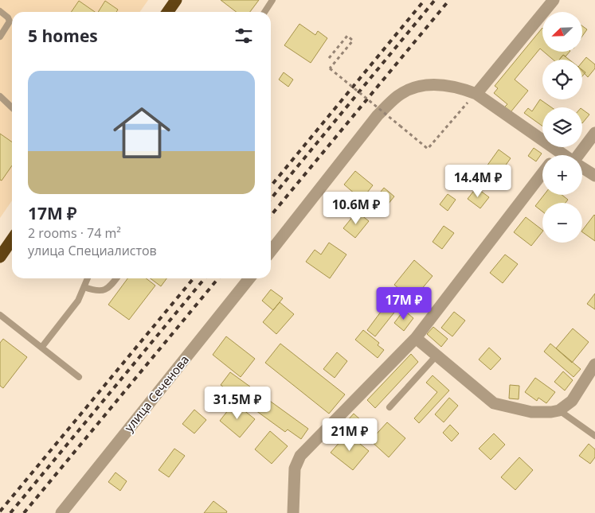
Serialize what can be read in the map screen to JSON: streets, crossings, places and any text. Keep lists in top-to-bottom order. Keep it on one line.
{"streets":{"street":["улица Сеченова"]},"north":"bottom left","page":{"map_buttons":["+","−"],"heading":"5 homes","list":[{"name":"17M ₽","note":"2 rooms · 74 m² · улица Специалистов"}],"price":["14.4M ₽","10.6M ₽","17M ₽","31.5M ₽","21M ₽"]}}
